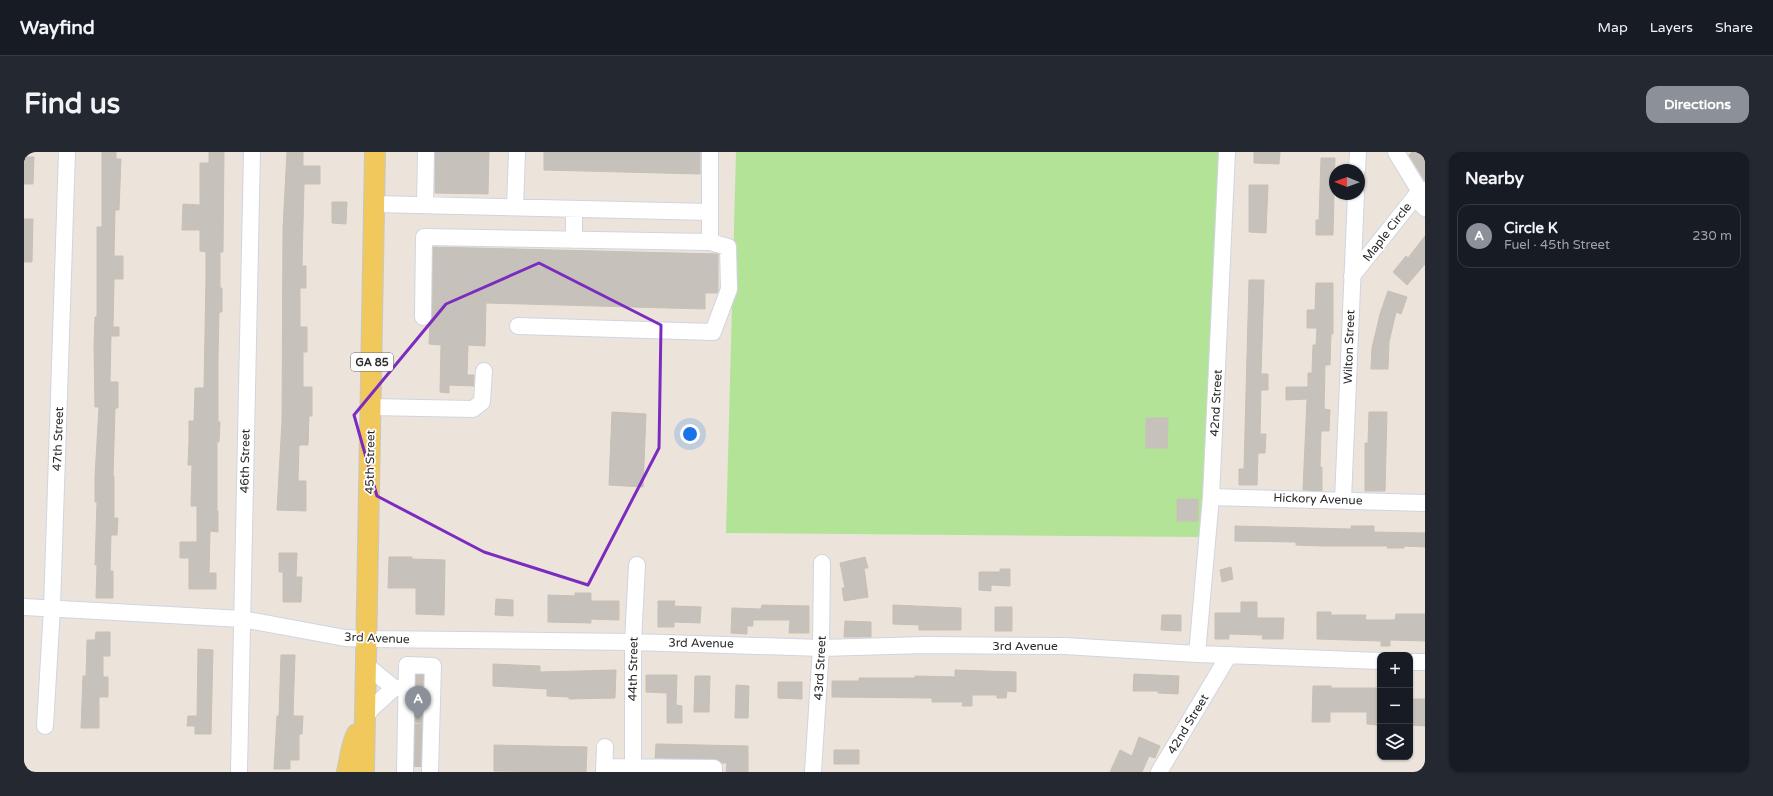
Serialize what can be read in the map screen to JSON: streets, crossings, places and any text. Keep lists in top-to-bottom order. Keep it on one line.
{"streets":{"main road":["GA 85","45th Street"],"street":["Maple Circle","Wilton Street","42nd Street","47th Street","46th Street","Hickory Avenue","3rd Avenue","43rd Street","44th Street"]},"crossings":[["Maple Circle","Wilton Street"],["Wilton Street","Hickory Avenue"],["42nd Street","Hickory Avenue"],["42nd Street","3rd Avenue"],["47th Street","3rd Avenue"],["46th Street","3rd Avenue"],["45th Street","3rd Avenue"],["3rd Avenue","43rd Street"],["3rd Avenue","44th Street"]],"north":"left","page":{"header":"Wayfind","nav":["Map","Layers","Share"],"buttons":"Directions","title":"Find us","heading":"Nearby","list":[{"mark":"A","name":"Circle K","note":"Fuel · 45th Street","value":"230 m"}],"map_buttons":["+","−"],"pins":"A"}}
